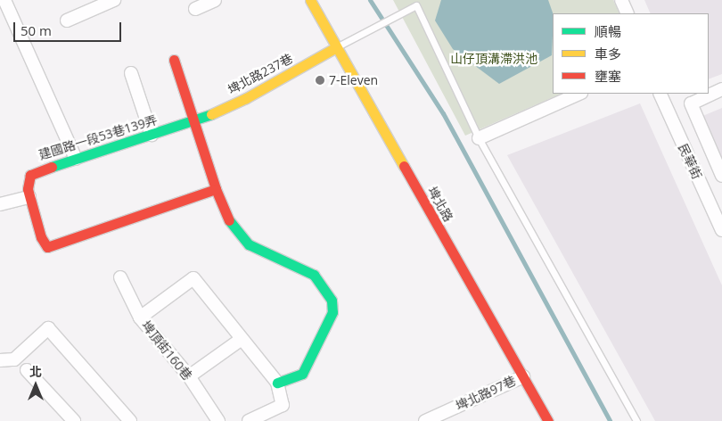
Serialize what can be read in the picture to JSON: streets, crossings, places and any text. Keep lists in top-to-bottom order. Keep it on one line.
{"streets":{"street":["埤北路237巷","建國路一段53巷139弄","民華街","埤北路","埤頂街160巷","埤北路97巷"]},"crossings":[["埤北路237巷","建國路一段53巷139弄"],["埤北路237巷","埤北路"],["埤北路","埤北路97巷"]],"parks":["山仔頂溝滯洪池"],"places":["7-Eleven"],"legend":["順暢","車多","壅塞"],"scale_bar":"50 m","north":"top"}
